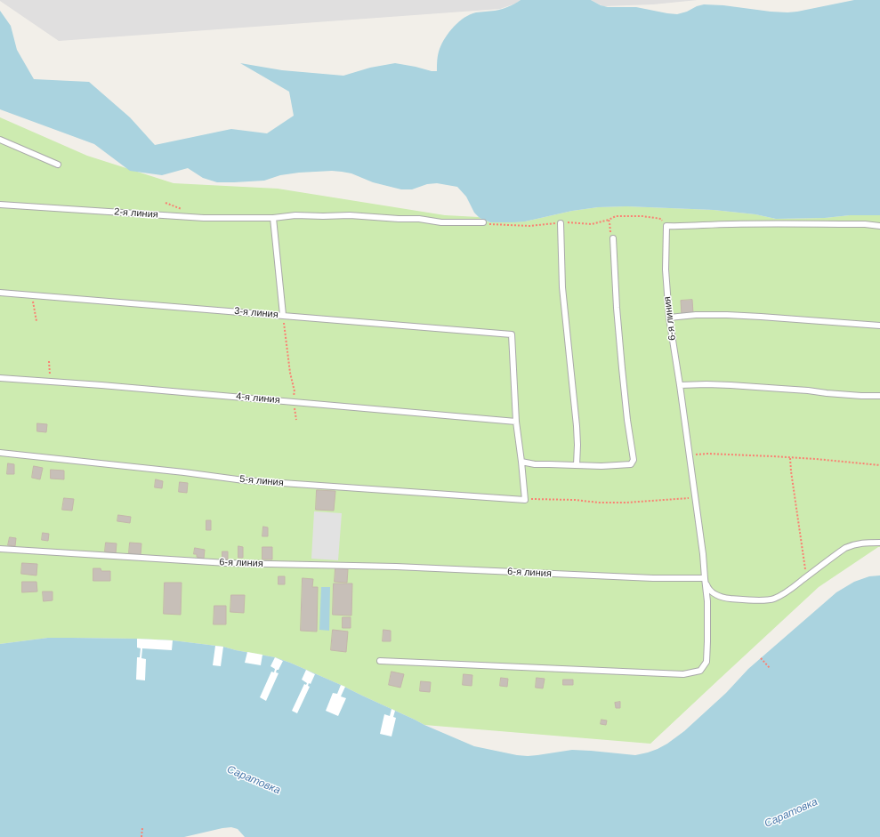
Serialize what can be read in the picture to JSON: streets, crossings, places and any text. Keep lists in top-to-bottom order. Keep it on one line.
{"streets":{"lane":["2-я линия","3-я линия","6-я линия","4-я линия","5-я линия"]},"crossings":[["3-я линия","4-я линия"]],"water":["Саратовка"]}
